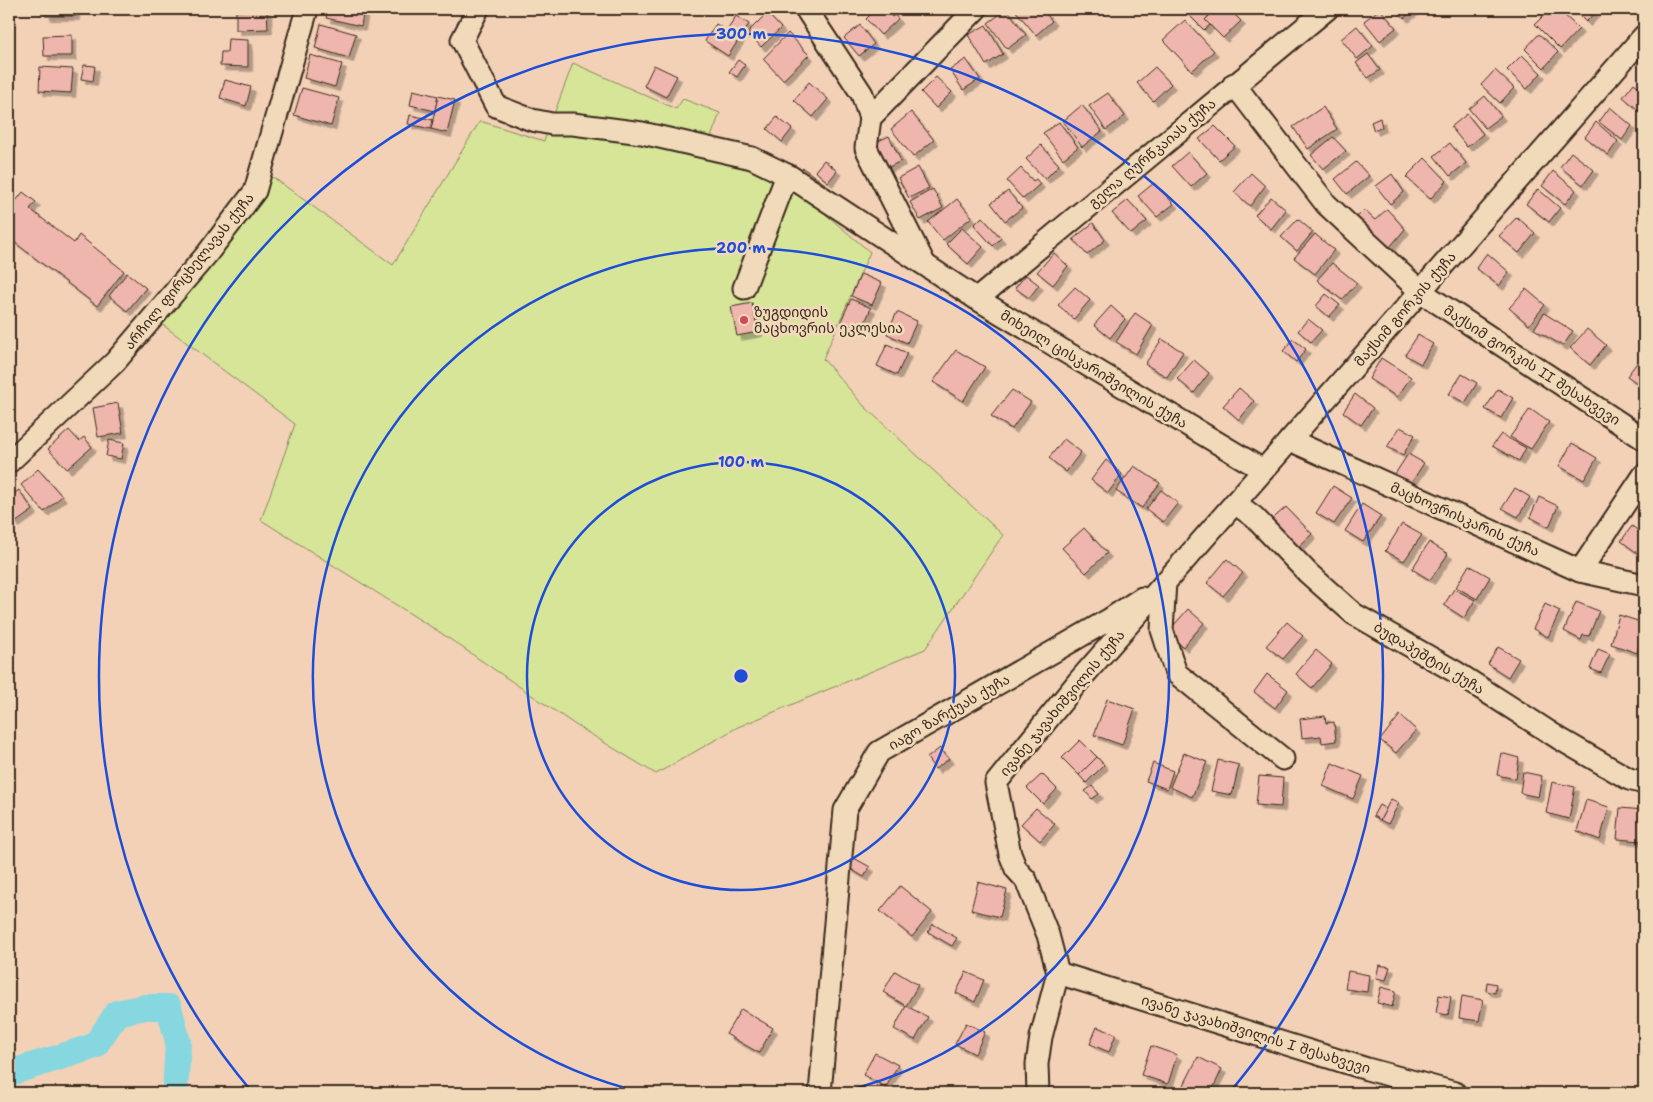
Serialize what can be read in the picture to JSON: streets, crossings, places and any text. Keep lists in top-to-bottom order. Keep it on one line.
{"streets":{"street":["გელა ღურწკაიას ქუჩა","არჩილ ფირცხელავას ქუჩა","მაქსიმ გორკის ქუჩა","მაქსიმ გორკის II შესახვევი","მიხეილ ცისკარიშვილის ქუჩა","მაცხოვრისკარის ქუჩა","ბუდაპეშტის ქუჩა","ივანე ჯავახიშვილის ქუჩა","იაგო ზარქუას ქუჩა","ივანე ჯავახიშვილის I შესახვევი"]},"crossings":[["გელა ღურწკაიას ქუჩა","მაქსიმ გორკის II შესახვევი"],["გელა ღურწკაიას ქუჩა","მიხეილ ცისკარიშვილის ქუჩა"],["მაქსიმ გორკის ქუჩა","მაქსიმ გორკის II შესახვევი"],["მაქსიმ გორკის ქუჩა","მიხეილ ცისკარიშვილის ქუჩა"],["მაქსიმ გორკის ქუჩა","მაცხოვრისკარის ქუჩა"],["მაქსიმ გორკის ქუჩა","ბუდაპეშტის ქუჩა"],["მაქსიმ გორკის ქუჩა","ივანე ჯავახიშვილის ქუჩა"],["მაქსიმ გორკის ქუჩა","იაგო ზარქუას ქუჩა"],["ივანე ჯავახიშვილის ქუჩა","იაგო ზარქუას ქუჩა"],["ივანე ჯავახიშვილის ქუჩა","ივანე ჯავახიშვილის I შესახვევი"]],"places":["ზუგდიდის მაცხოვრის ეკლესია"],"rings":["300 m","200 m","100 m"]}
